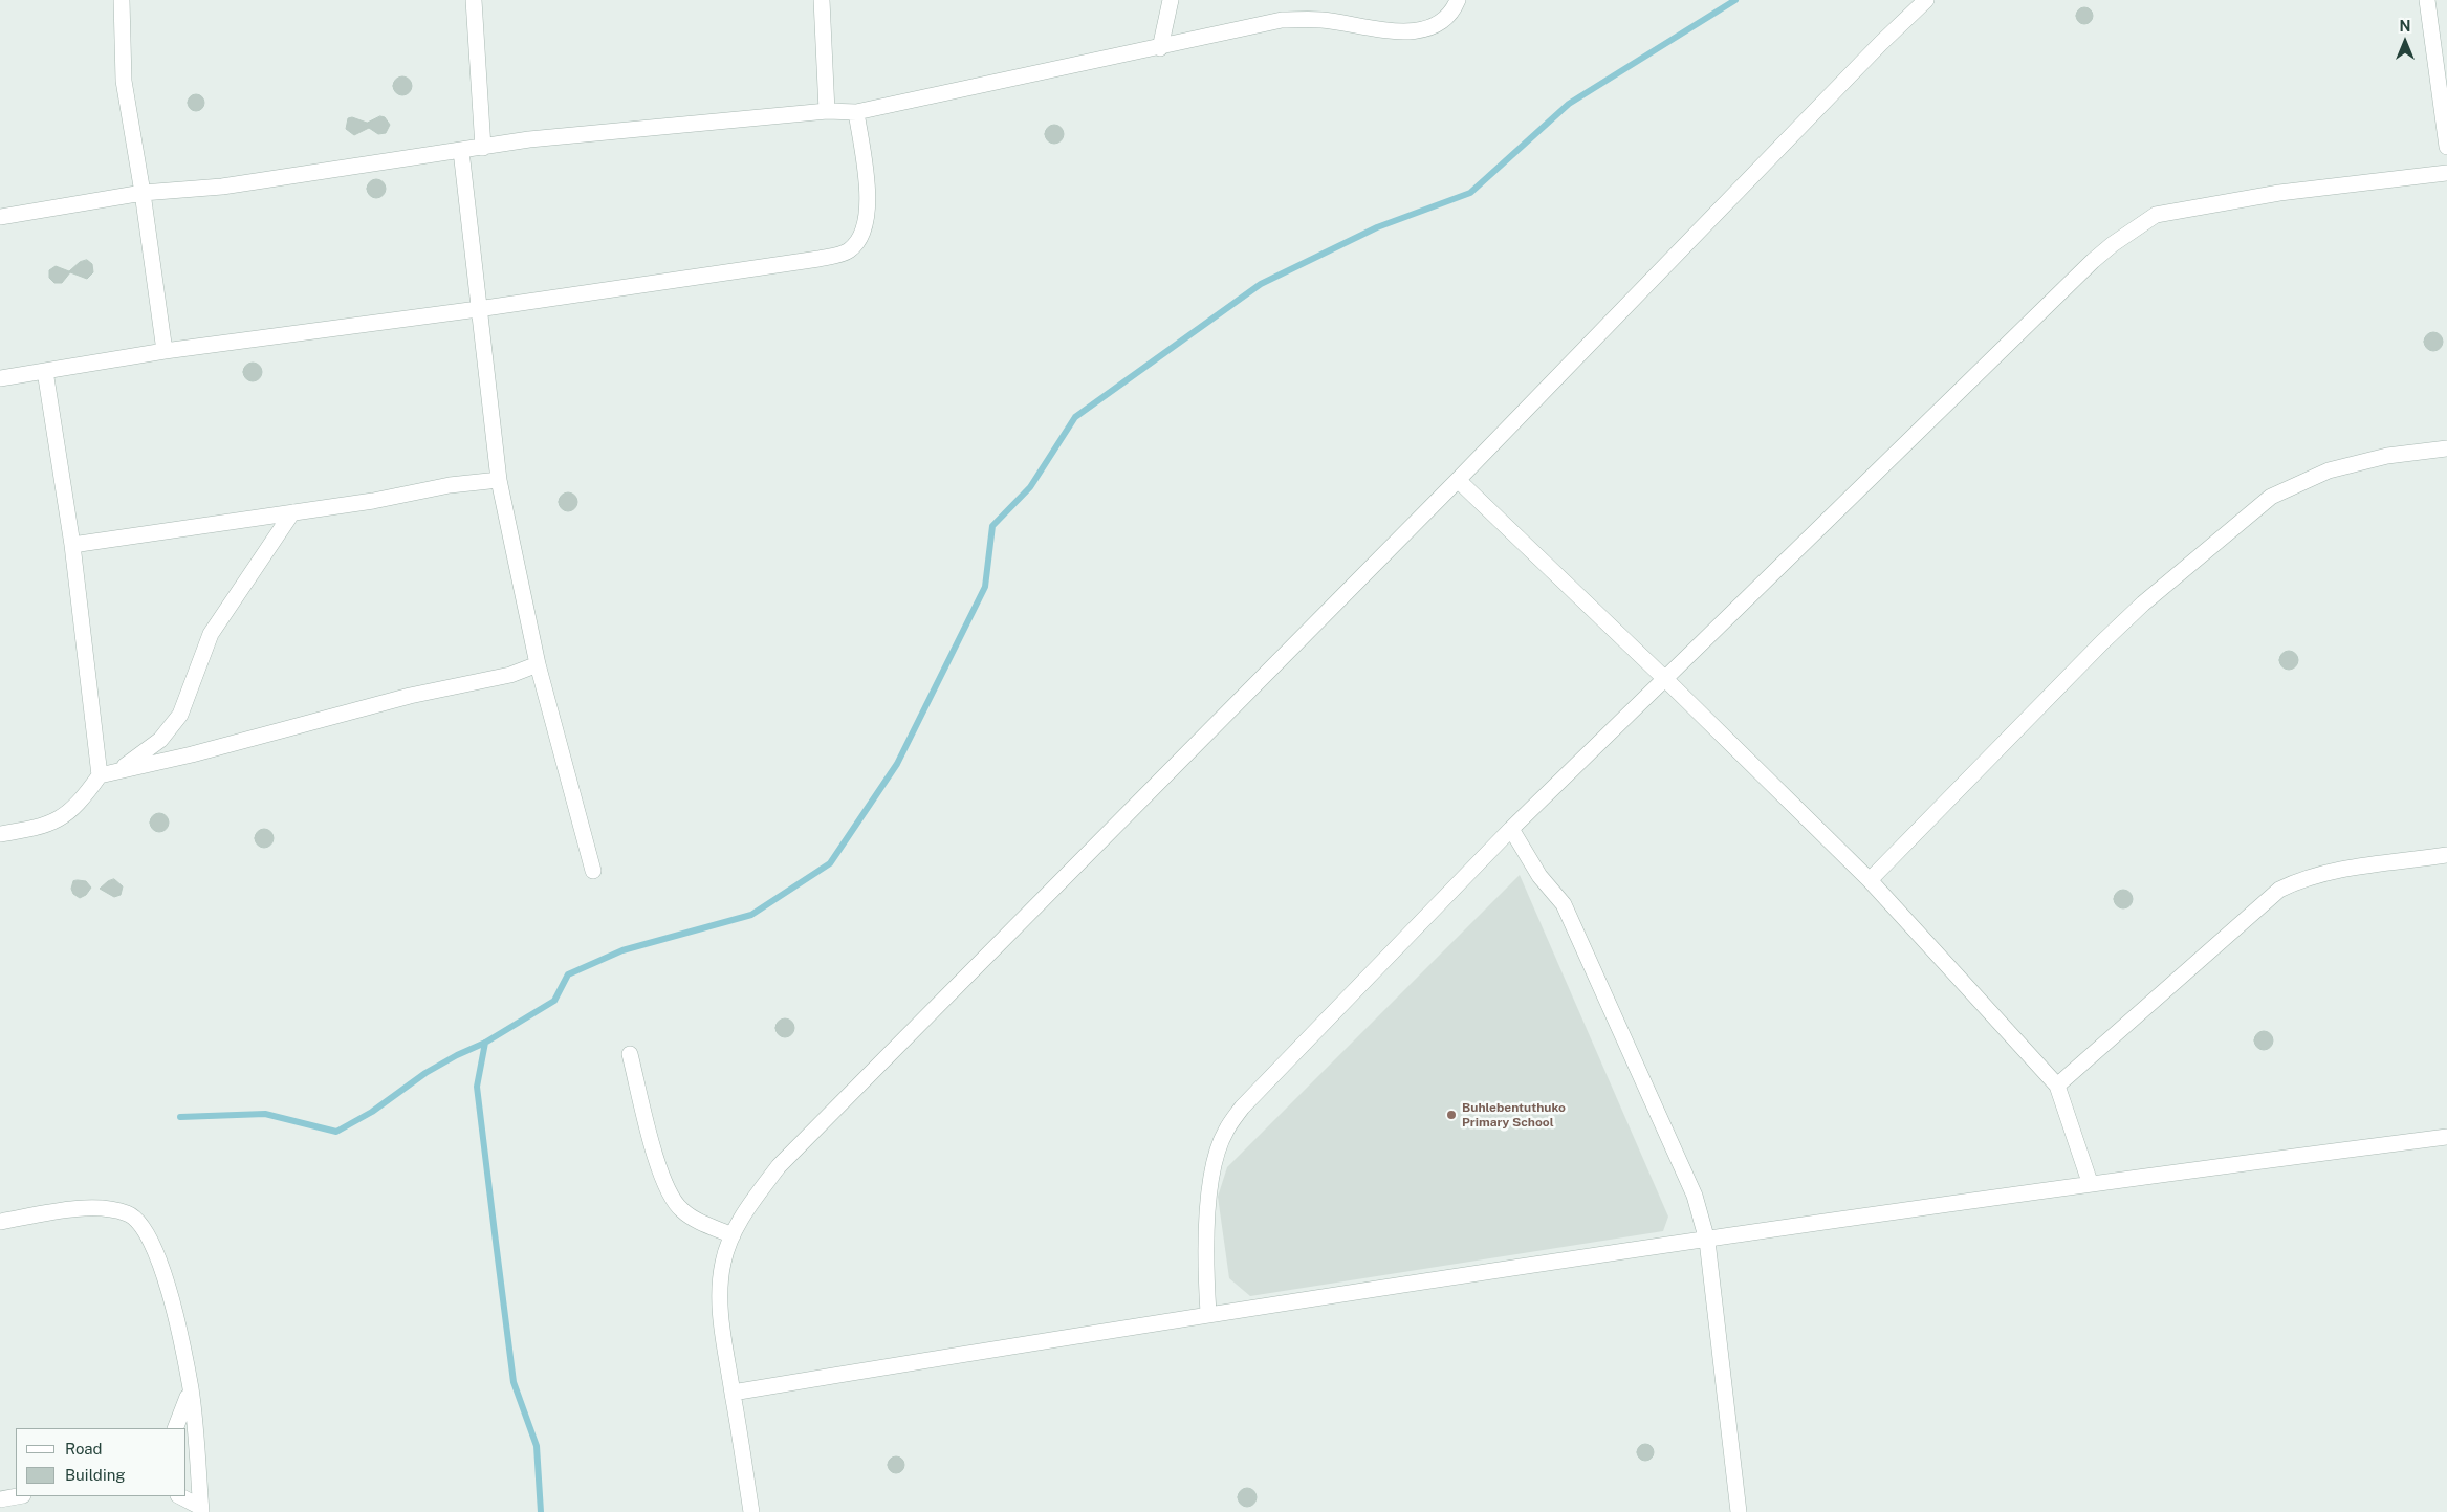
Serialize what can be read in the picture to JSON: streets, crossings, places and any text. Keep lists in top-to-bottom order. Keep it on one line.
{"places":["Buhlebentuthuko Primary School"],"legend":["Road","Building"],"north":"top"}
